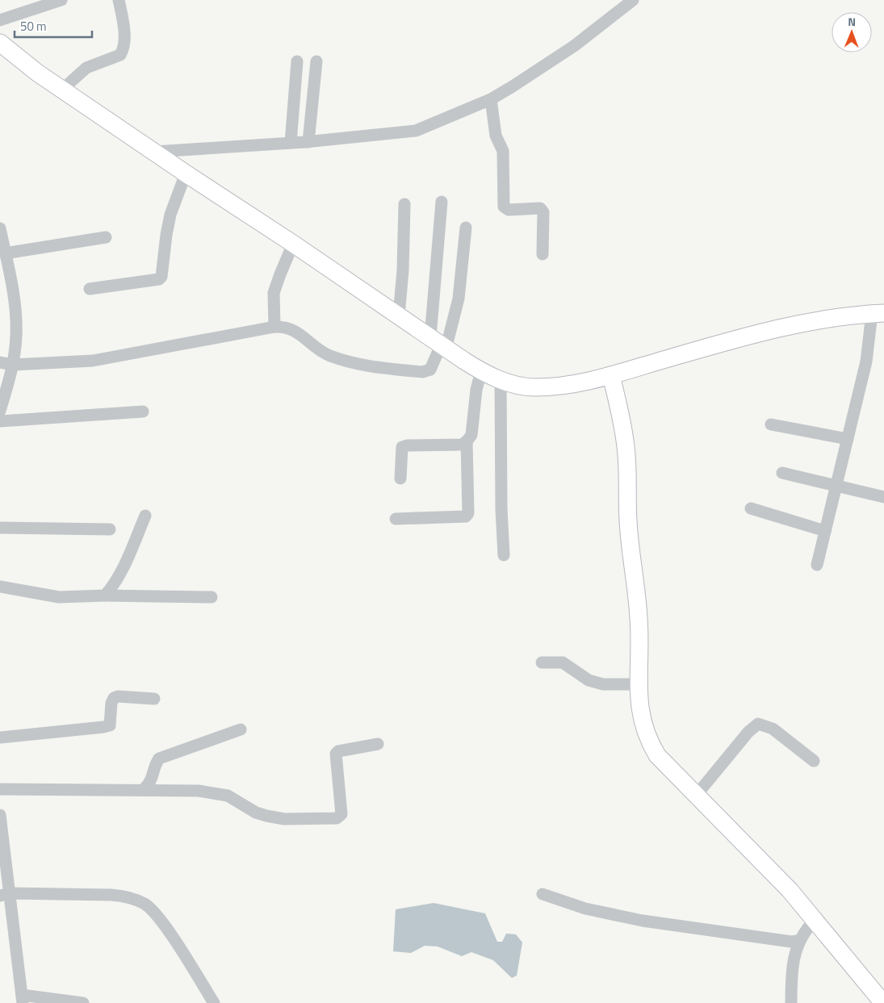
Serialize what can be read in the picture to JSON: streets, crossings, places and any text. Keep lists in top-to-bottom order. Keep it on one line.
{"scale_bar":"50 m","north":"top"}
